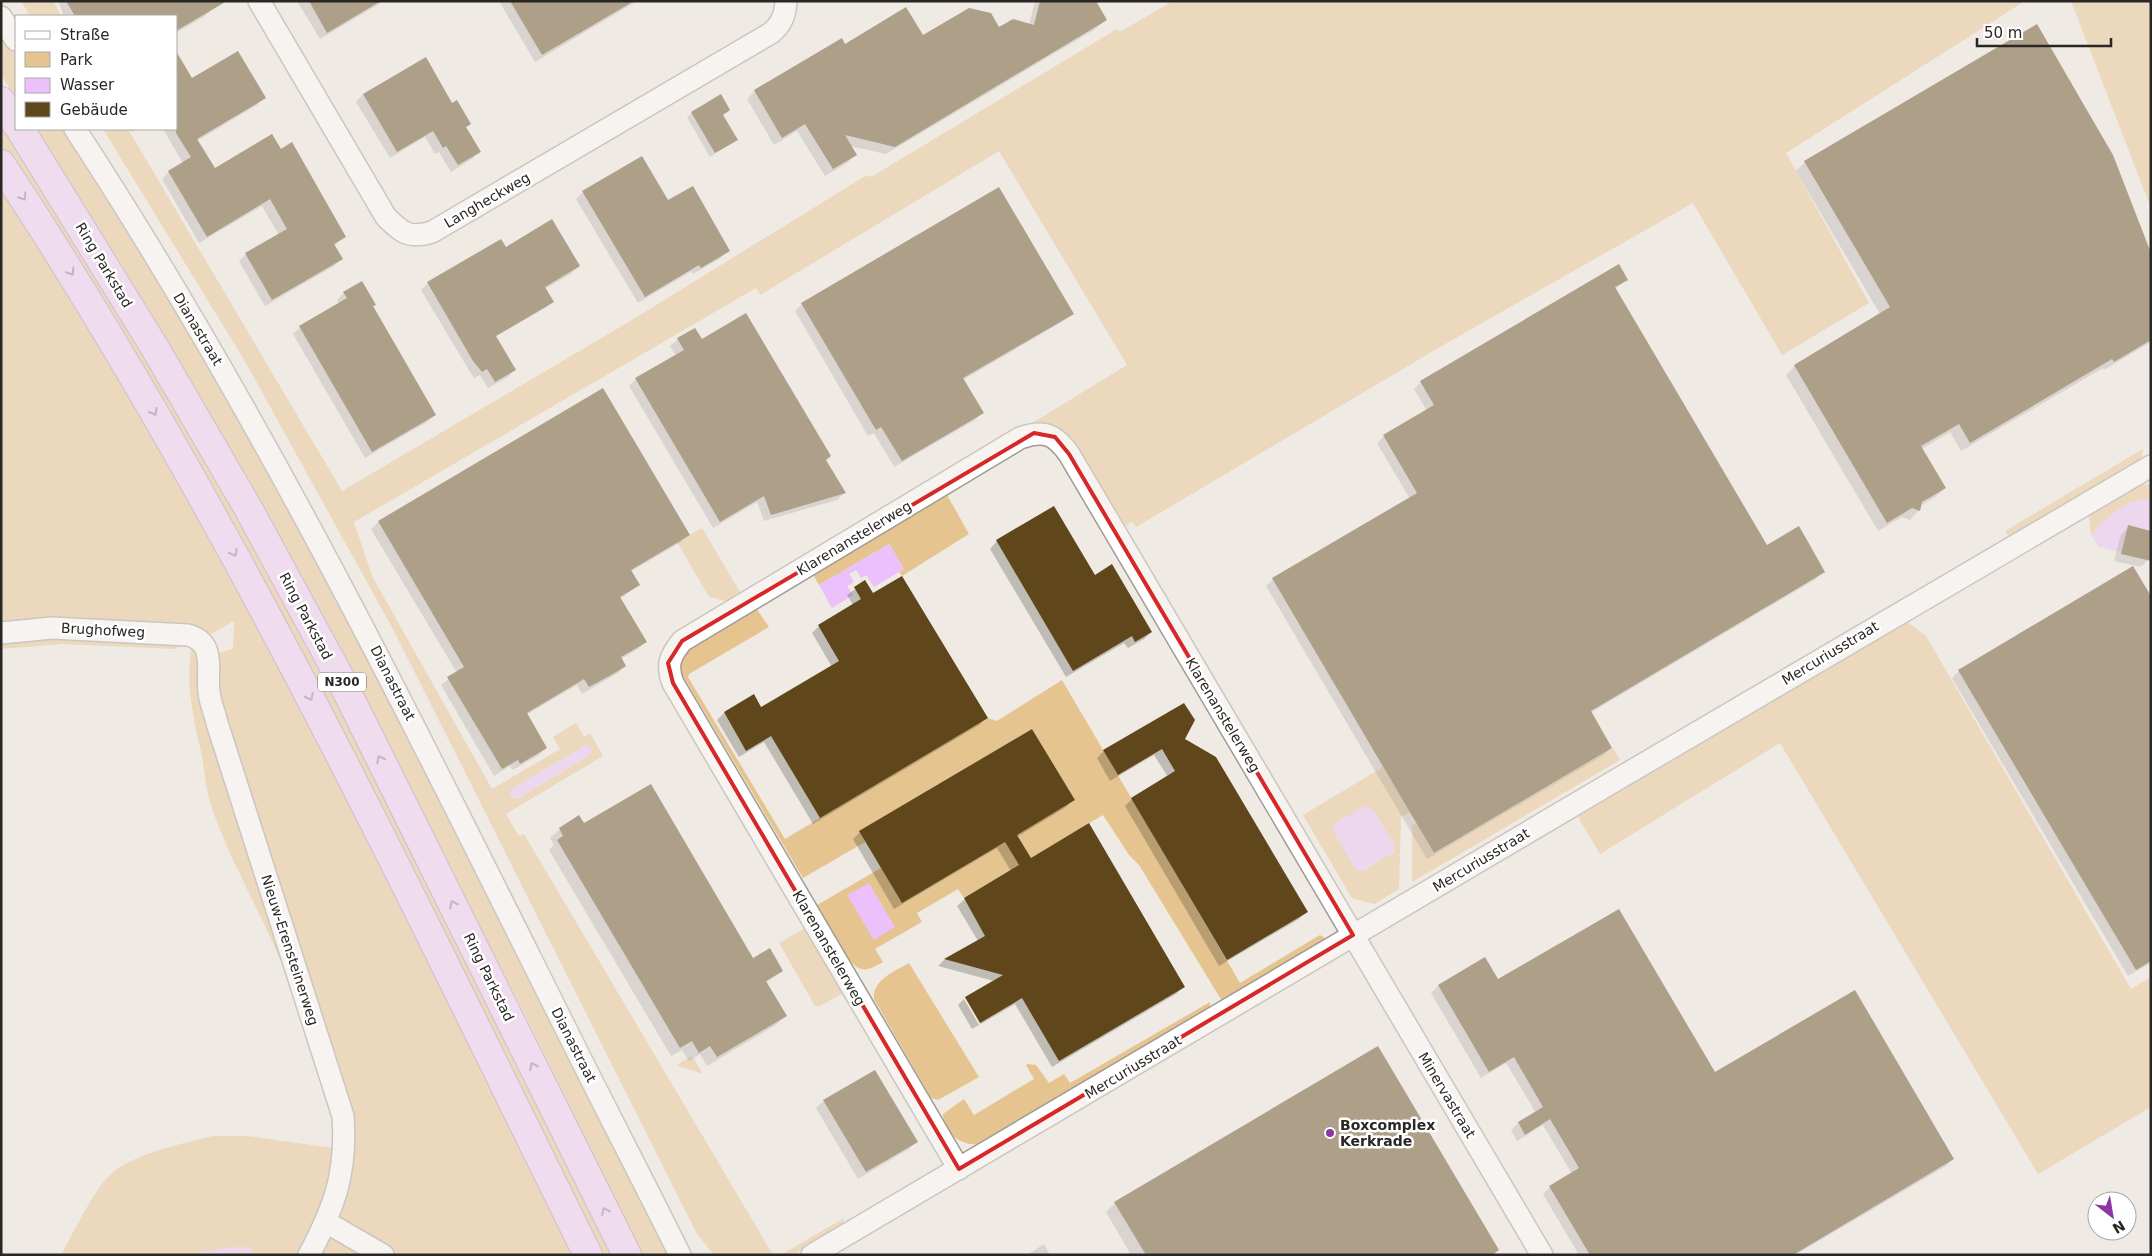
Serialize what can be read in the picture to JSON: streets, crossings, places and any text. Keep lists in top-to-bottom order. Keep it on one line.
{"streets":{"highway":["Ring Parkstad","N300"],"street":["Langheckweg","Dianastraat","Klarenanstelerweg","Brughofweg","Mercuriusstraat","Nieuw-Erensteinerweg","Minervastraat"]},"crossings":[["Klarenanstelerweg","Mercuriusstraat"],["Klarenanstelerweg","Minervastraat"],["Brughofweg","Nieuw-Erensteinerweg"],["Mercuriusstraat","Minervastraat"]],"places":["Boxcomplex Kerkrade"],"legend":["Straße","Park","Wasser","Gebäude"],"scale_bar":"50 m","north":"bottom right"}
